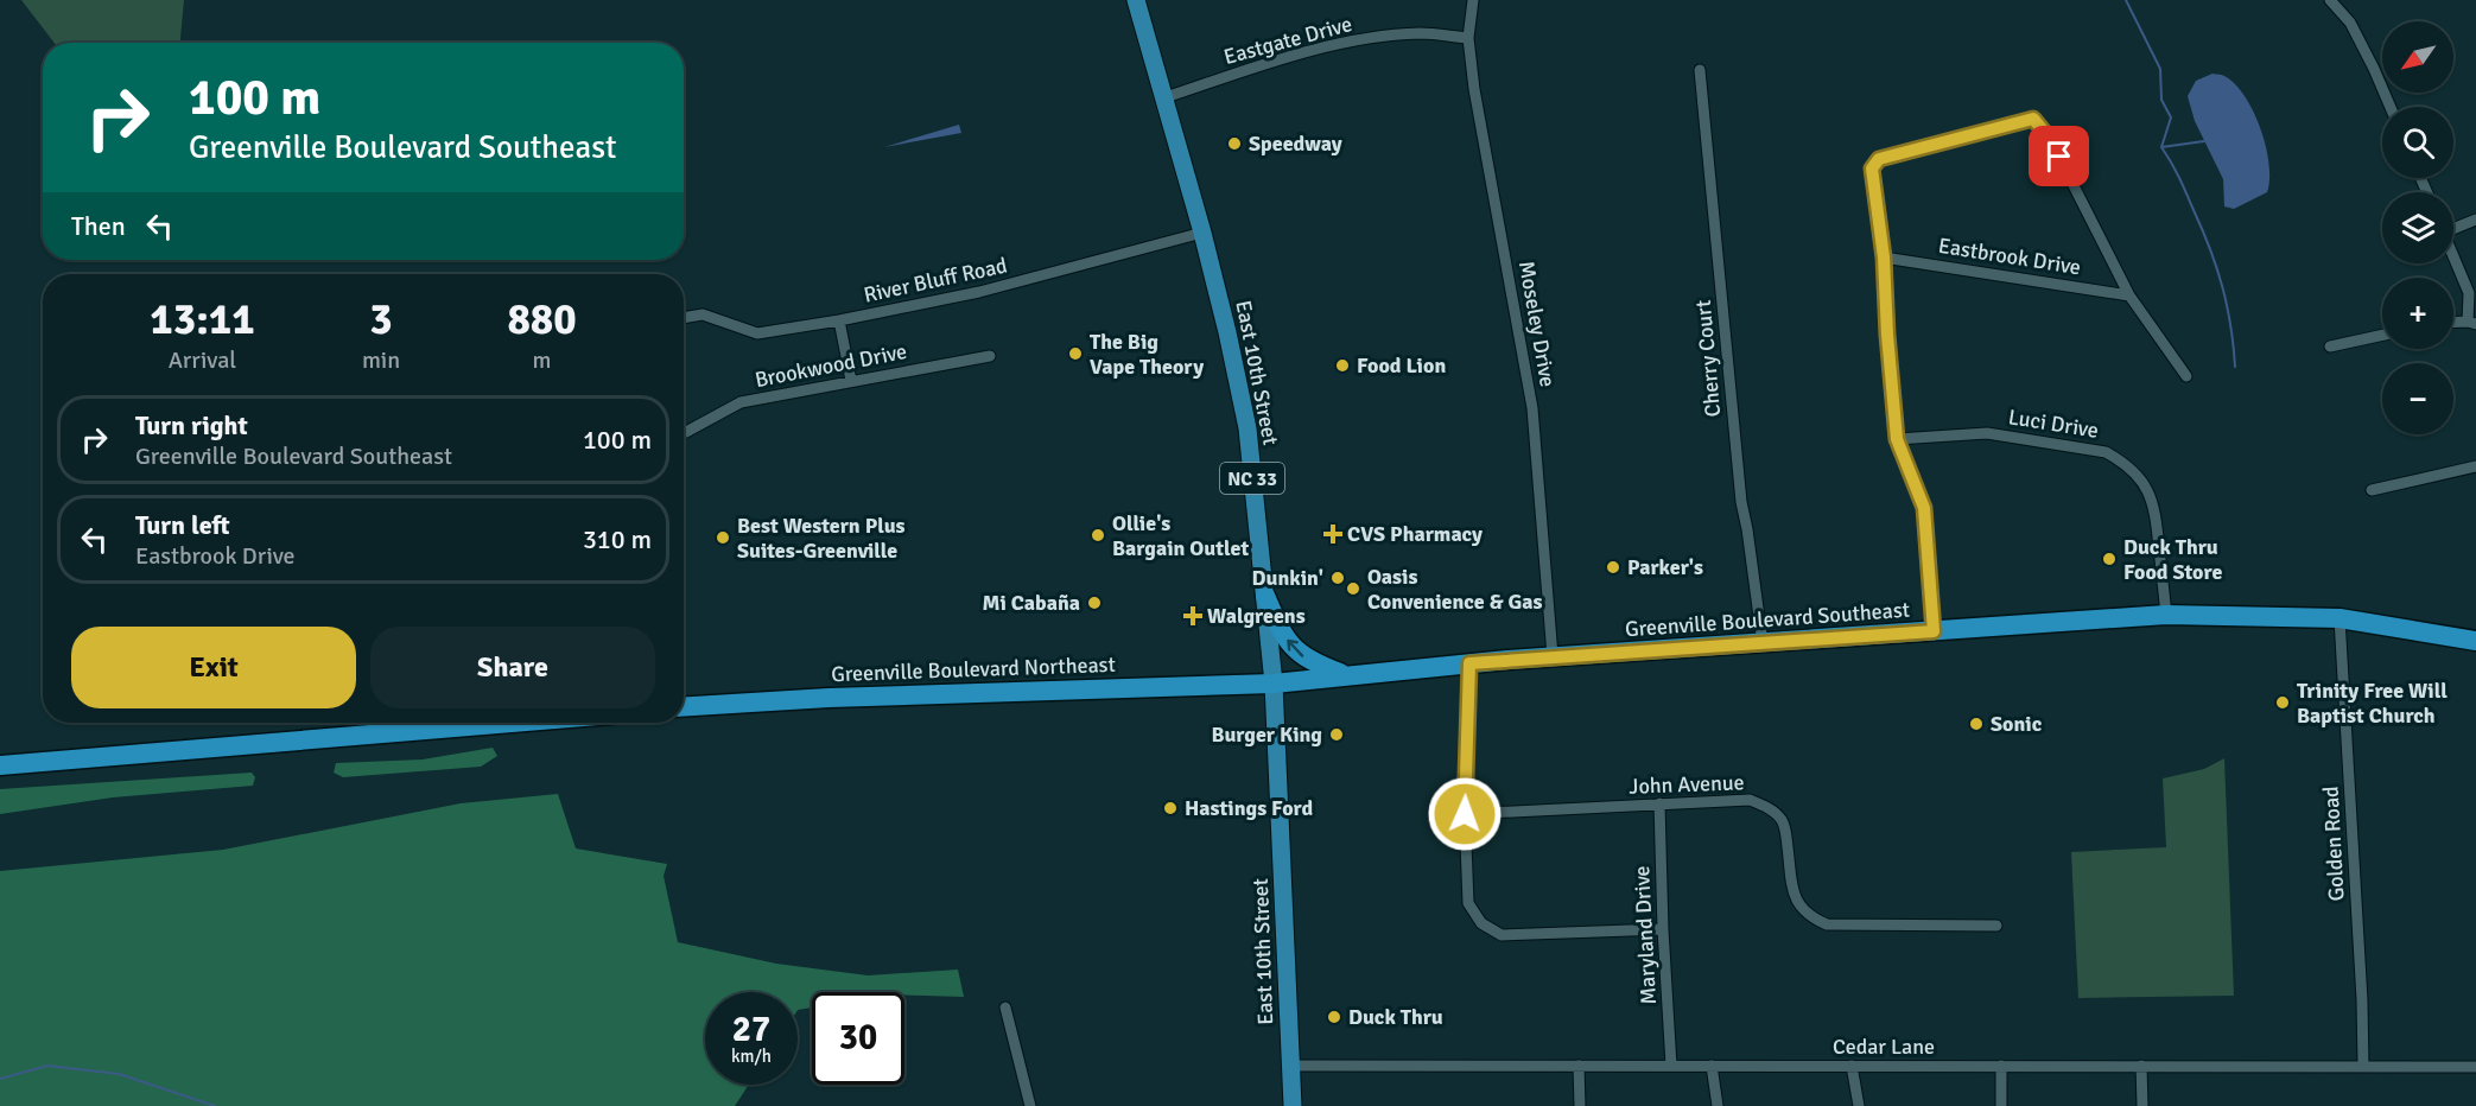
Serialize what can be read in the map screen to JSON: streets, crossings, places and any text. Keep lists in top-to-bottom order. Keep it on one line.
{"streets":{"highway":["Greenville Boulevard Southeast","Greenville Boulevard Northeast"],"main road":["East 10th Street","NC 33"],"street":["Eastgate Drive","Eastbrook Drive","River Bluff Road","Moseley Drive","Cherry Court","Brookwood Drive","Luci Drive","John Avenue","Golden Road","Maryland Drive","Cedar Lane"]},"crossings":[["Eastgate Drive","Moseley Drive"],["Eastgate Drive","East 10th Street"],["Eastbrook Drive","Luci Drive"],["Eastbrook Drive","Greenville Boulevard Southeast"],["River Bluff Road","East 10th Street"],["Moseley Drive","Greenville Boulevard Southeast"],["Cherry Court","Greenville Boulevard Southeast"],["East 10th Street","Greenville Boulevard Southeast"],["East 10th Street","Greenville Boulevard Northeast"],["East 10th Street","Cedar Lane"],["Luci Drive","Greenville Boulevard Southeast"],["Greenville Boulevard Southeast","Greenville Boulevard Northeast"],["Greenville Boulevard Southeast","Golden Road"],["John Avenue","Maryland Drive"],["Golden Road","Cedar Lane"],["Maryland Drive","Cedar Lane"]],"places":{"other":["Speedway","The Big Vape Theory","Food Lion","Ollie's Bargain Outlet","Best Western Plus Suites-Greenville","Duck Thru Food Store","Parker's","Dunkin'","Oasis Convenience & Gas","Mi Cabaña","Trinity Free Will Baptist Church","Sonic","Burger King","Hastings Ford","Duck Thru"],"health":["CVS Pharmacy","Walgreens"]},"north":"bottom left","page":{"map_buttons":["+","−"],"turn":["100 m","Greenville Boulevard Southeast"],"then":"Then","eta":["13:11","Arrival","3","min","880","m"],"list":[{"name":"Turn right","note":"Greenville Boulevard Southeast","value":"100 m"},{"name":"Turn left","note":"Eastbrook Drive","value":"310 m"}],"buttons":["Exit","Share"],"speed":"27 km/h","limit":"30"}}
